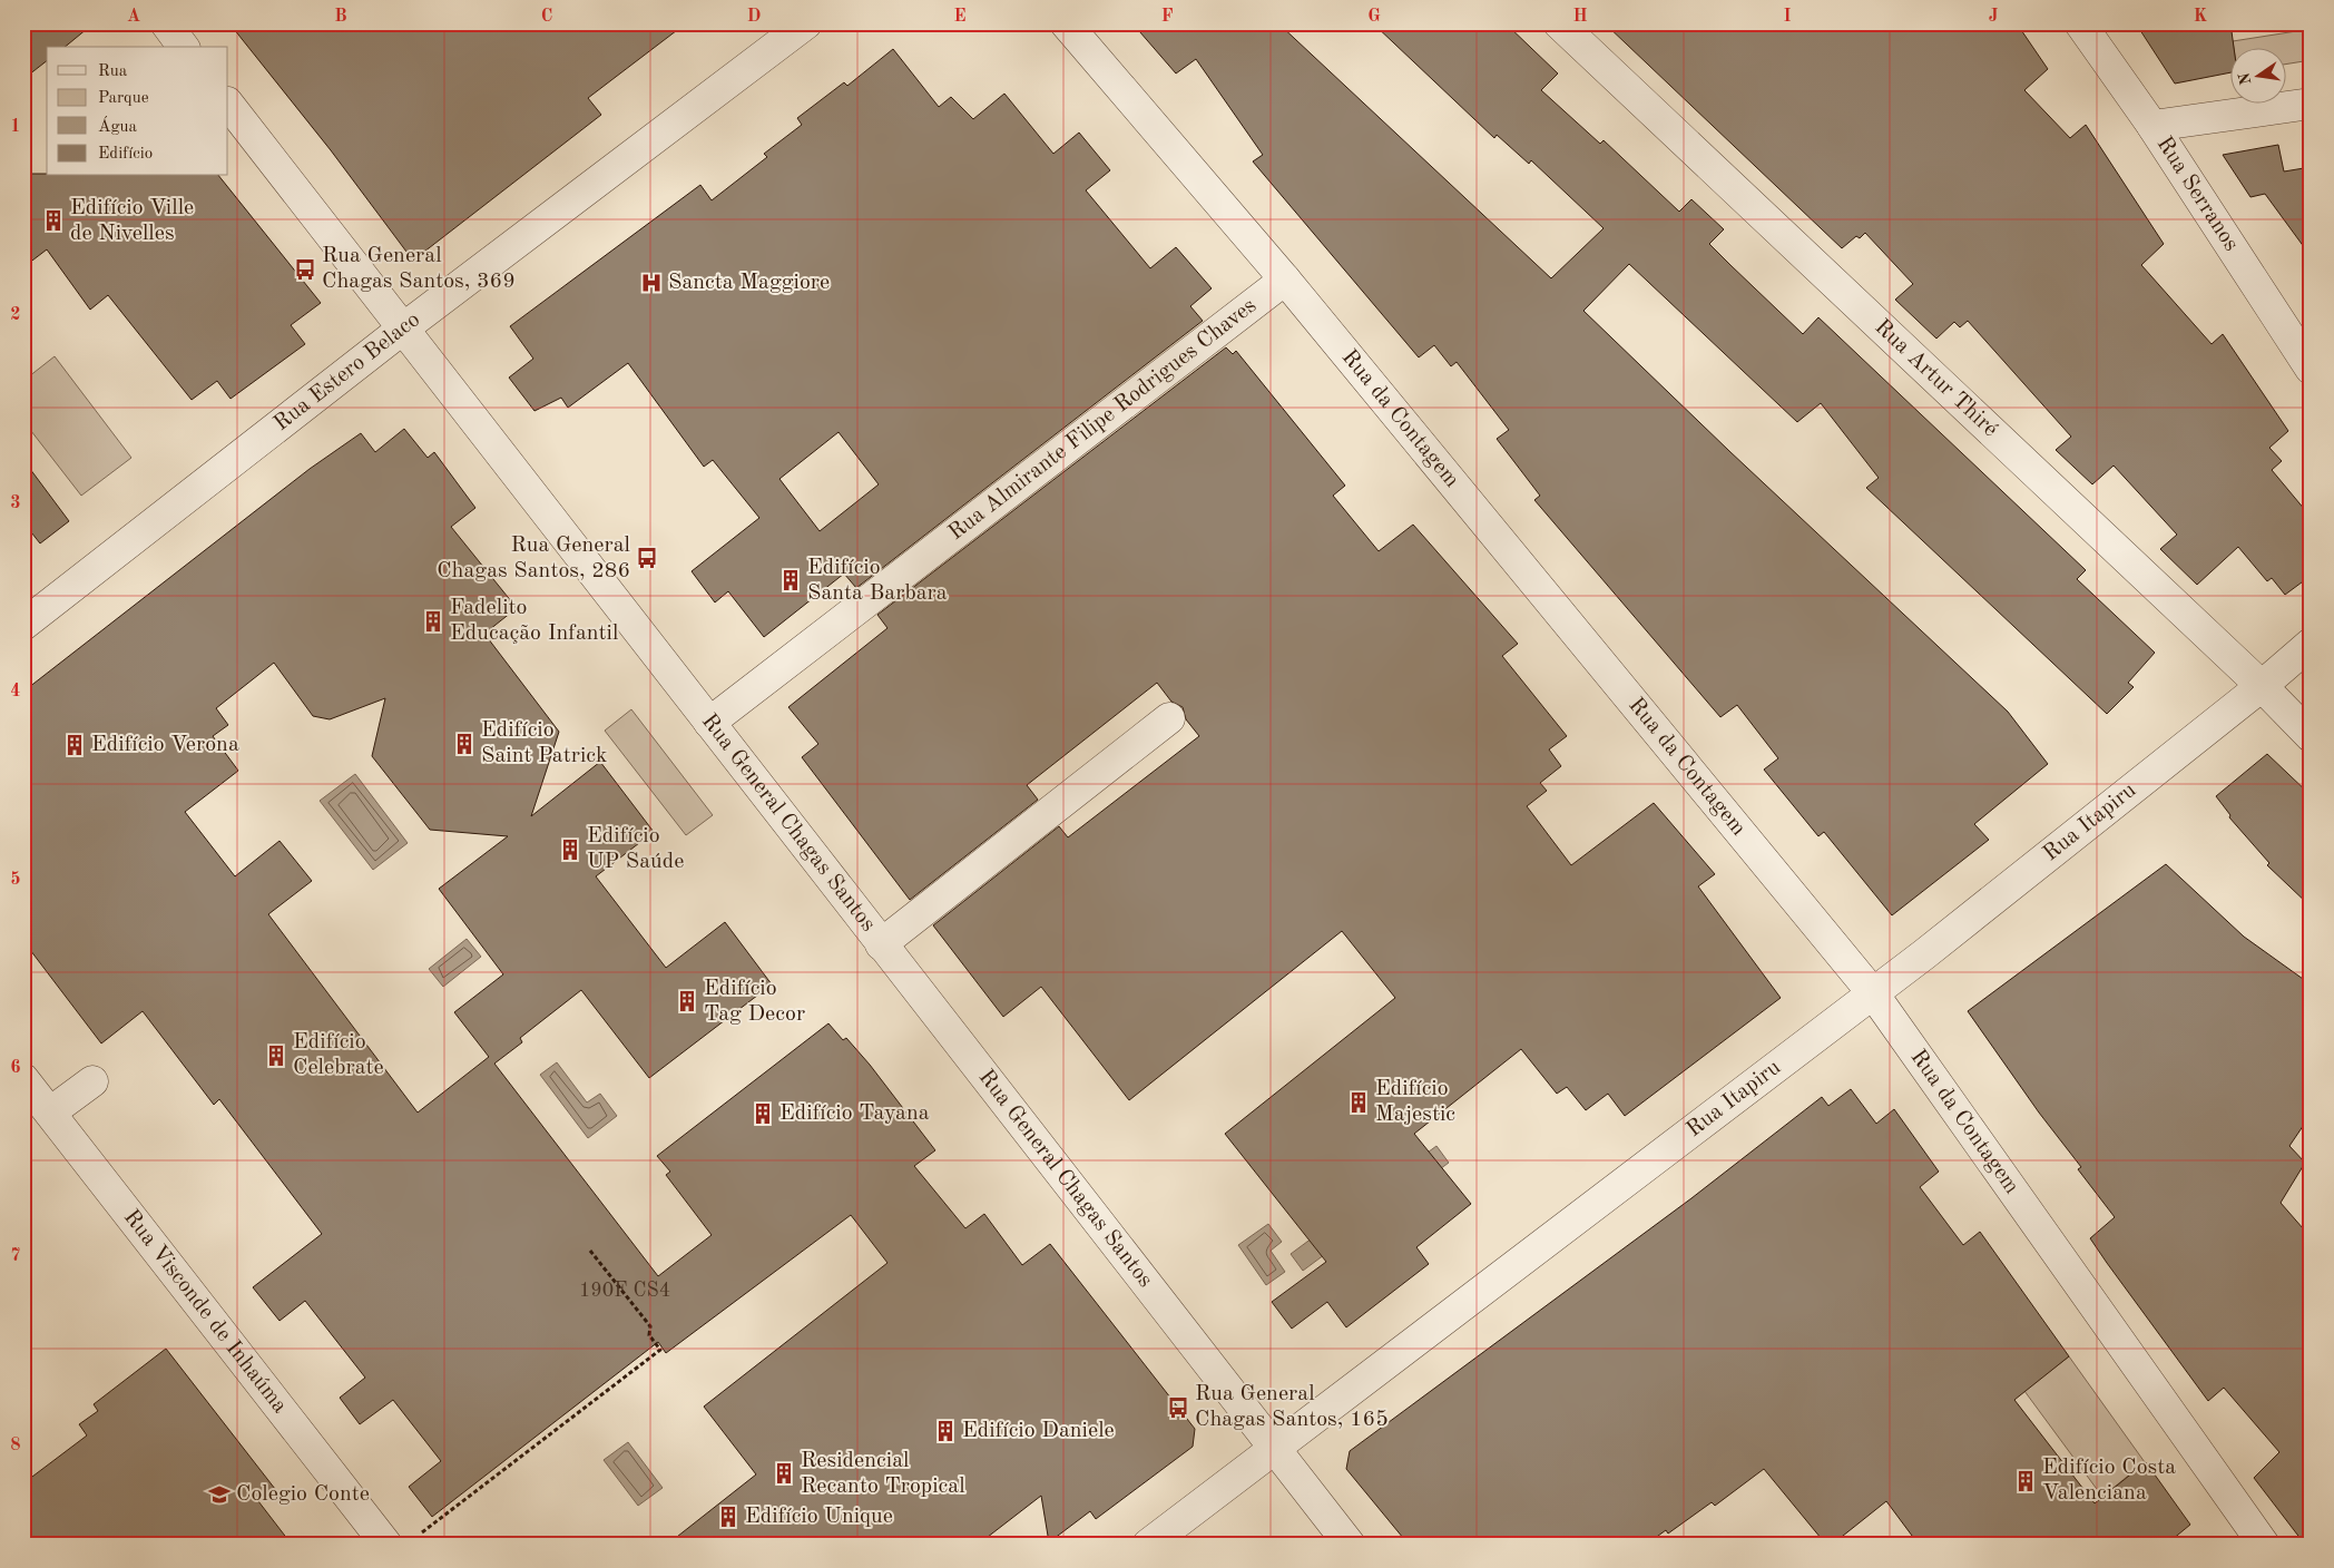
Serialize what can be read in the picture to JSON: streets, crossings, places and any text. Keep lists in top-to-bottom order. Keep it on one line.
{"streets":{"street":["Rua Serranos","Rua Estero Belaco","Rua Artur Thiré","Rua da Contagem","Rua Almirante Filipe Rodrigues Chaves","Rua Itapiru","Rua General Chagas Santos","Rua Visconde de Inhaúma"]},"crossings":[["Rua Estero Belaco","Rua General Chagas Santos"],["Rua Artur Thiré","Rua Itapiru"],["Rua da Contagem","Rua Almirante Filipe Rodrigues Chaves"],["Rua da Contagem","Rua Itapiru"],["Rua Almirante Filipe Rodrigues Chaves","Rua General Chagas Santos"],["Rua Itapiru","Rua General Chagas Santos"]],"places":{"building":["Edifício Ville de Nivelles","Edifício Santa Barbara","Fadelito Educação Infantil","Edifício Saint Patrick","Edifício Verona","Edifício UP Saúde","Edifício Tag Decor","Edifício Celebrate","Edifício Majestic","Edifício Tayana","Edifício Daniele","Residencial Recanto Tropical","Edifício Costa Valenciana","Edifício Unique"],"bus stop":["Rua General Chagas Santos, 369","Rua General Chagas Santos, 286","Rua General Chagas Santos, 165"],"hospital":["Sancta Maggiore"],"school or university":["Colegio Conte"]},"house_numbers":["190F CS4"],"legend":["Rua","Parque","Água","Edifício"],"north":"left","grid":{"columns":["A","B","C","D","E","F","G","H","I","J","K"],"rows":["1","2","3","4","5","6","7","8"]}}
